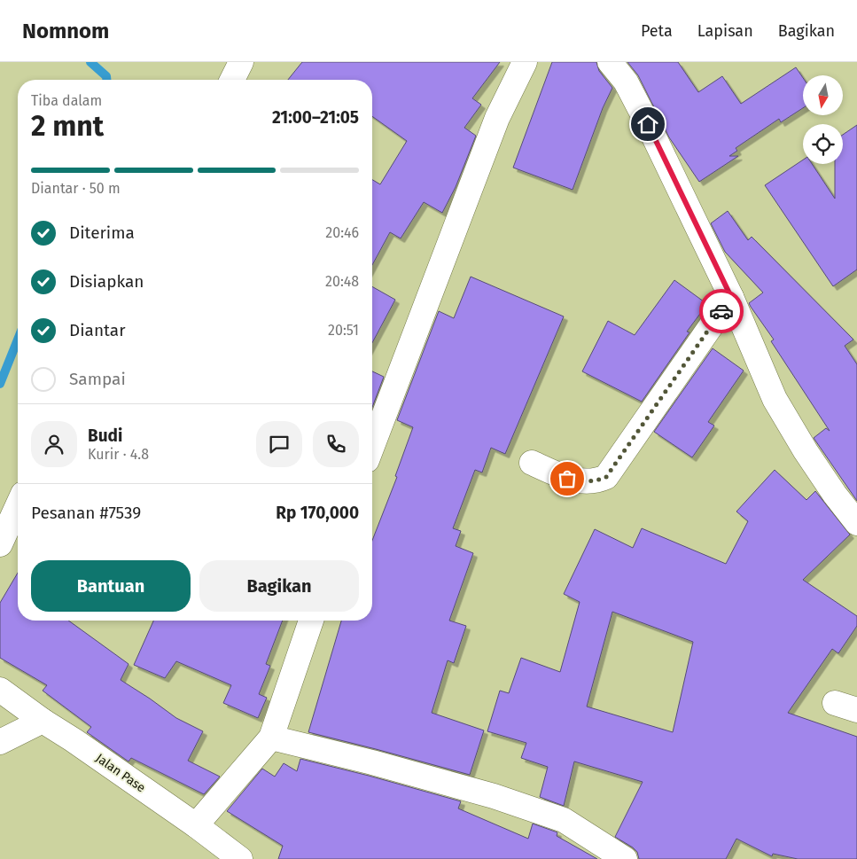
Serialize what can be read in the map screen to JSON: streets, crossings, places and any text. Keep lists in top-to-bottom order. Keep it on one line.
{"streets":{"street":["Jalan Pase"]},"north":"bottom","page":{"header":"Nomnom","nav":["Peta","Lapisan","Bagikan"],"heading":["2 mnt","Tiba dalam","21:00–21:05"],"panel":["Budi","Kurir · 4.8","Pesanan #7539","Rp 170,000"],"bar":"Diantar · 50 m","list":[["Diterima","20:46"],["Disiapkan","20:48"],["Diantar","20:51"],"Sampai"],"buttons":["Bantuan","Bagikan"]}}
